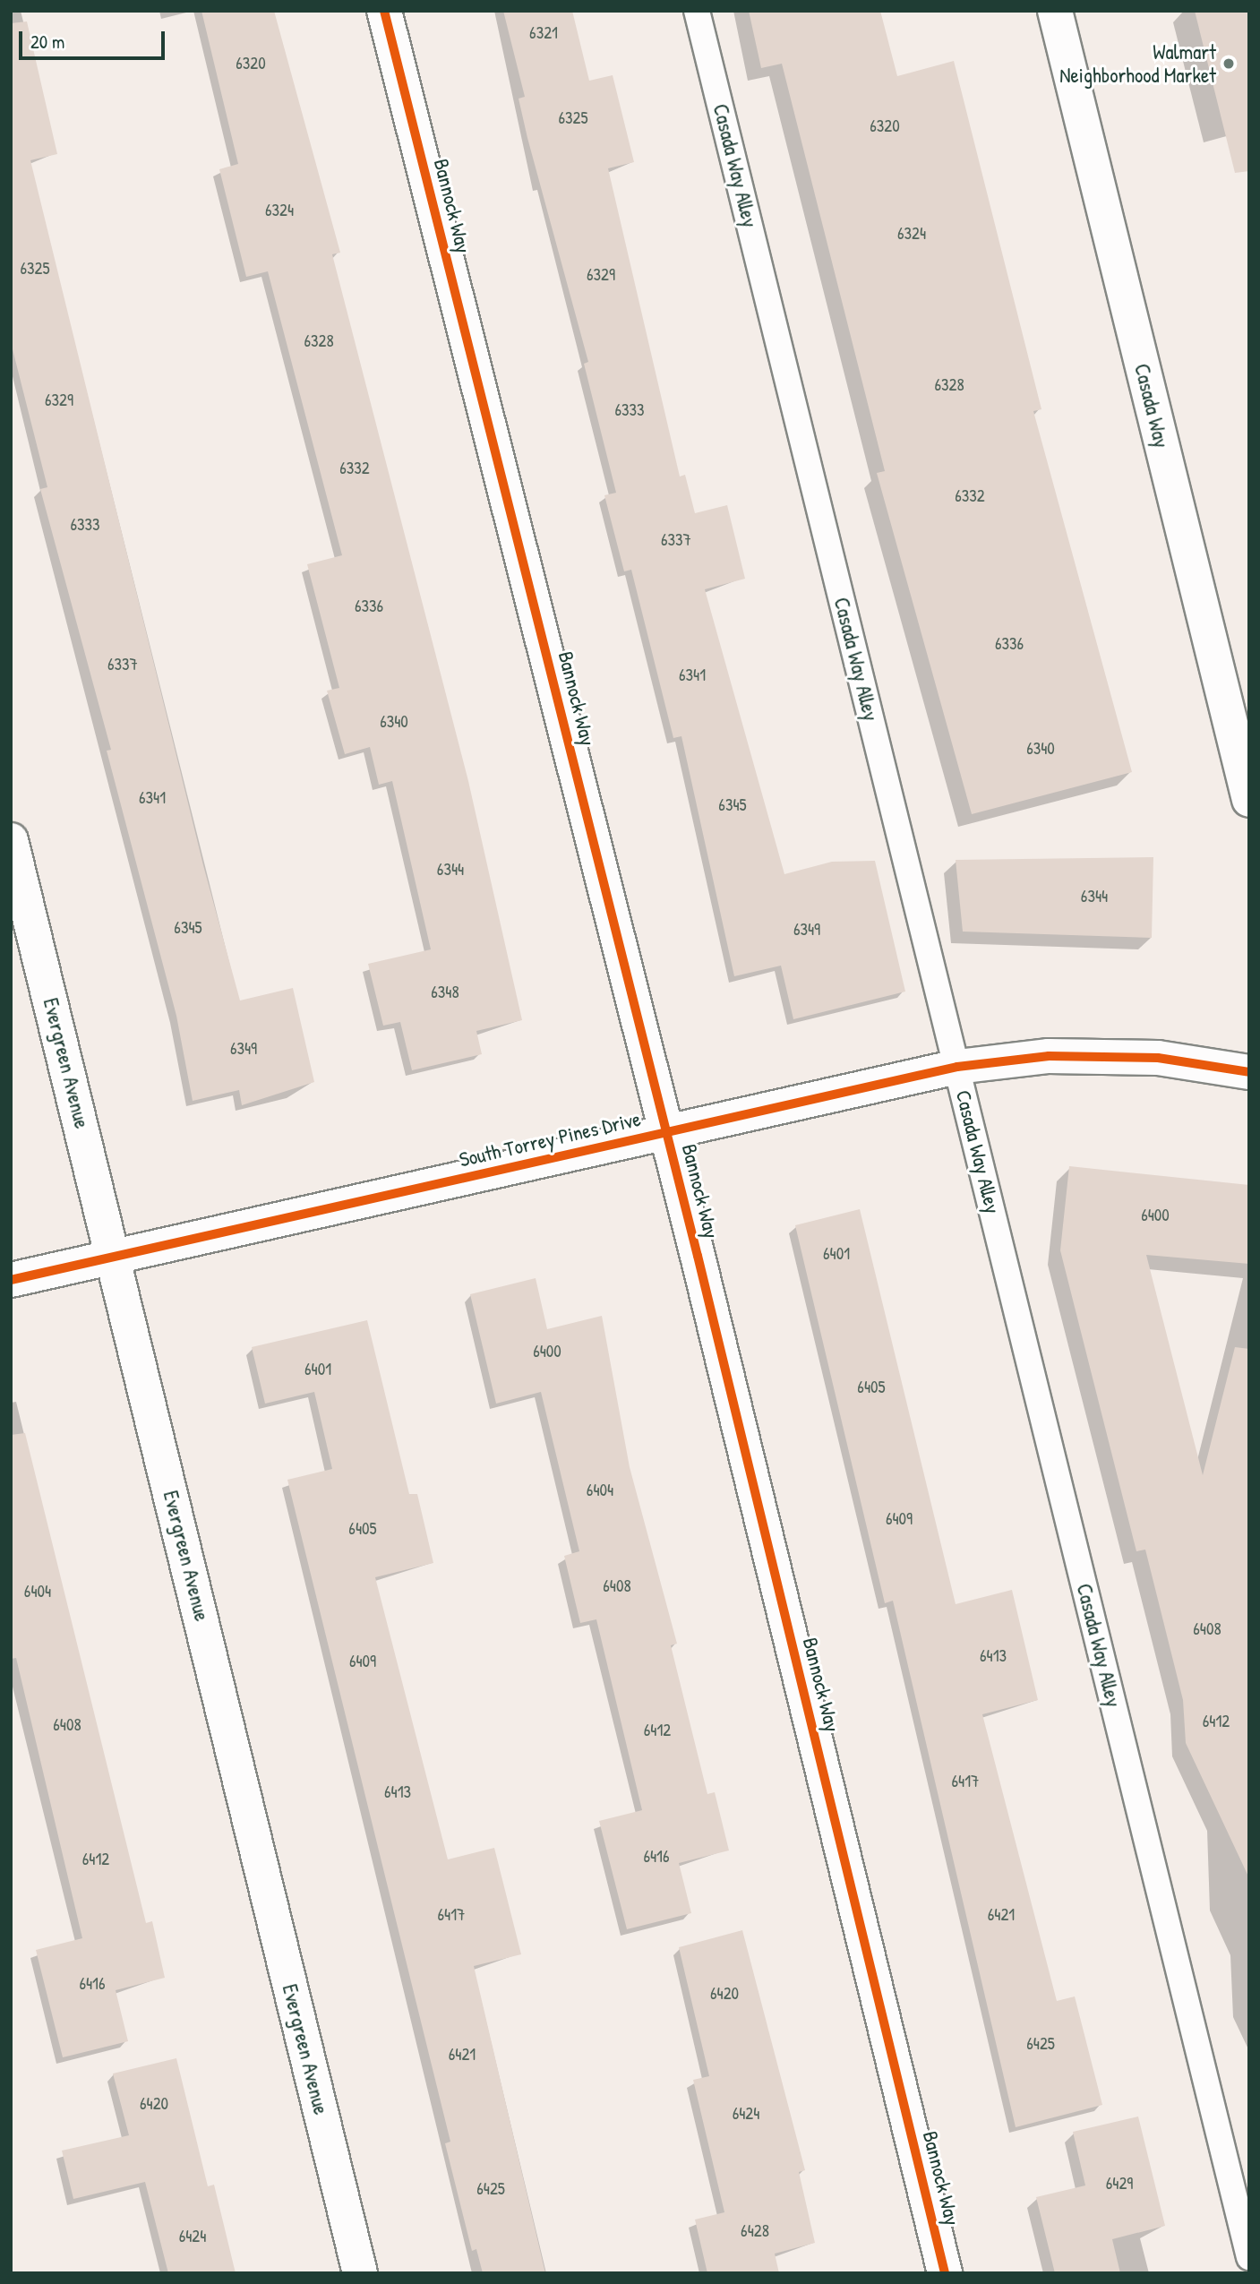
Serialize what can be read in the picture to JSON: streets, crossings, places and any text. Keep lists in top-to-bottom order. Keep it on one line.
{"streets":{"street":["Bannock Way","Casada Way","Evergreen Avenue","South Torrey Pines Drive"],"lane":["Casada Way Alley"]},"crossings":[["Casada Way Alley","South Torrey Pines Drive"],["Bannock Way","South Torrey Pines Drive"],["Evergreen Avenue","South Torrey Pines Drive"]],"places":["Walmart Neighborhood Market"],"house_numbers":["6321","6320","6325","6320","6324","6324","6325","6329","6328","6328","6329","6333","6332","6332","6333","6337","6336","6336","6337","6341","6340","6340","6341","6345","6344","6344","6345","6349","6348","6349","6400","6401","6400","6401","6405","6404","6409","6405","6408","6404","6408","6413","6409","6412","6408","6412","6417","6413","6416","6412","6417","6421","6416","6420","6425","6421","6420","6424","6429","6425","6428","6424"],"scale_bar":"20 m"}
